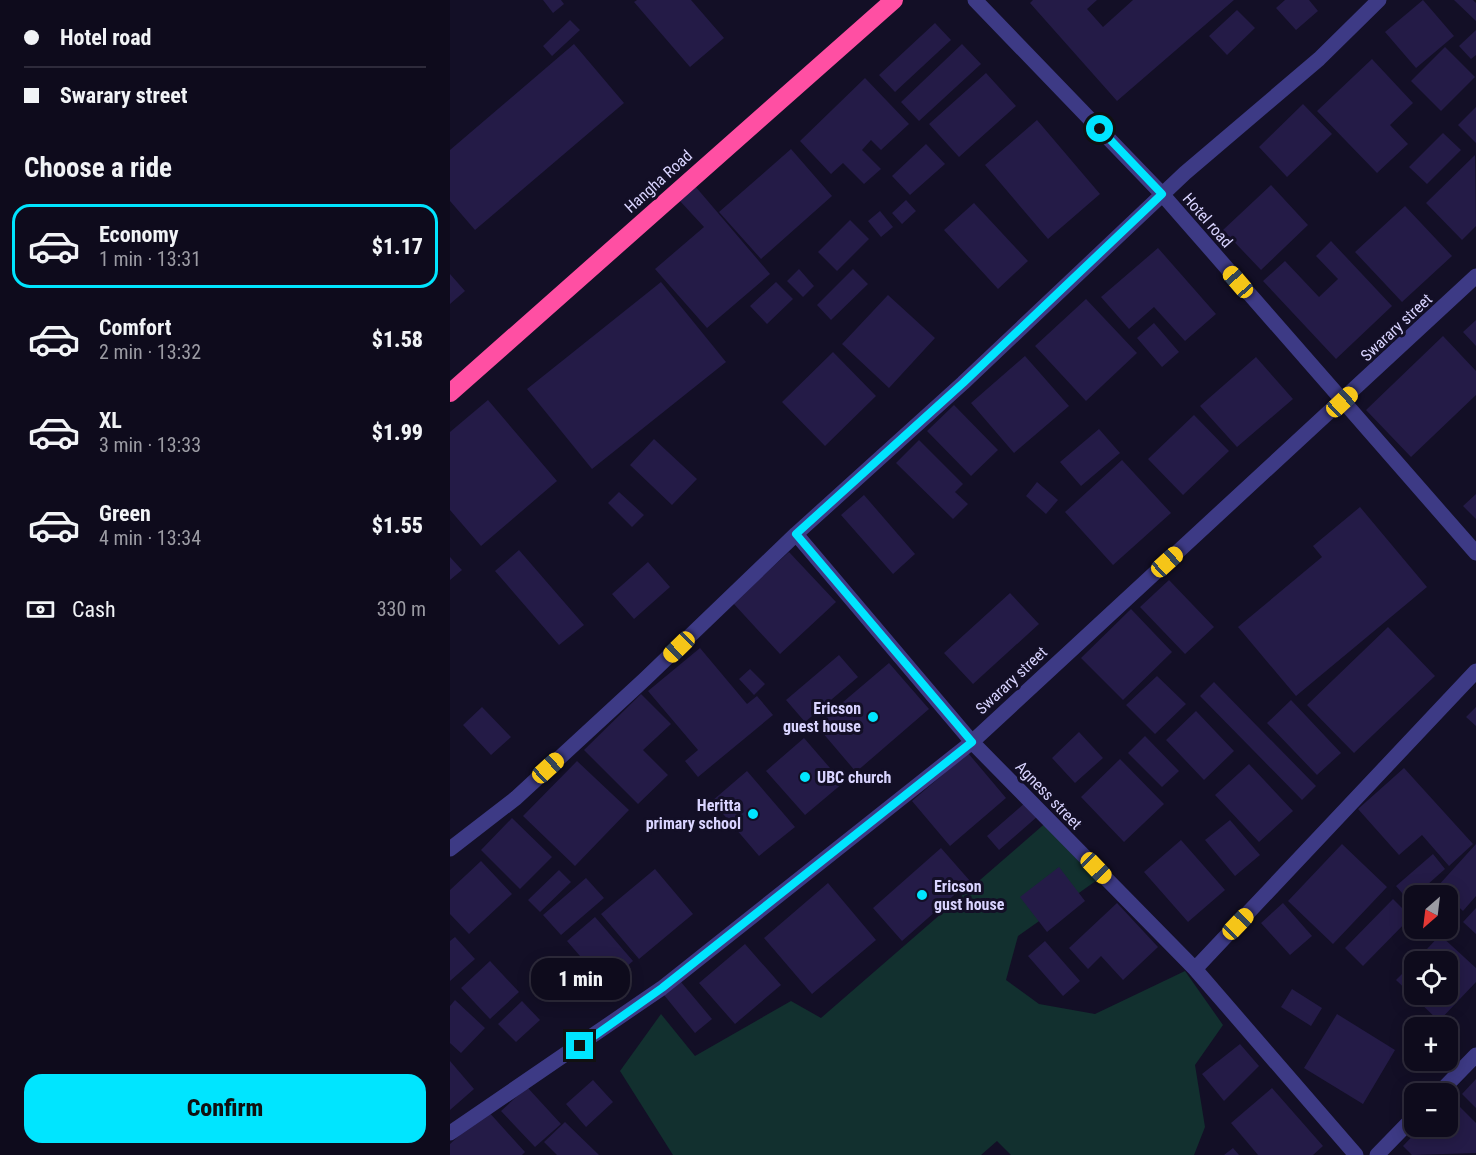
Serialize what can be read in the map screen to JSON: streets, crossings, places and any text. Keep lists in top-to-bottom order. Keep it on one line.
{"streets":{"highway":["Hangha Road"],"street":["Hotel road","Swarary street","Agness street"]},"crossings":[["Hotel road","Swarary street"],["Swarary street","Agness street"]],"places":["Ericson guest house","UBC church","Heritta primary school","Ericson gust house"],"north":"bottom left","page":{"banner":["Hotel road","Swarary street"],"heading":"Choose a ride","list":[{"name":"Economy","note":"1 min · 13:31","value":"$1.17"},{"name":"Comfort","note":"2 min · 13:32","value":"$1.58"},{"name":"XL","note":"3 min · 13:33","value":"$1.99"},{"name":"Green","note":"4 min · 13:34","value":"$1.55"}],"pay":["Cash","330 m"],"map_buttons":["+","−"],"bubble":"1 min","buttons":"Confirm"}}
